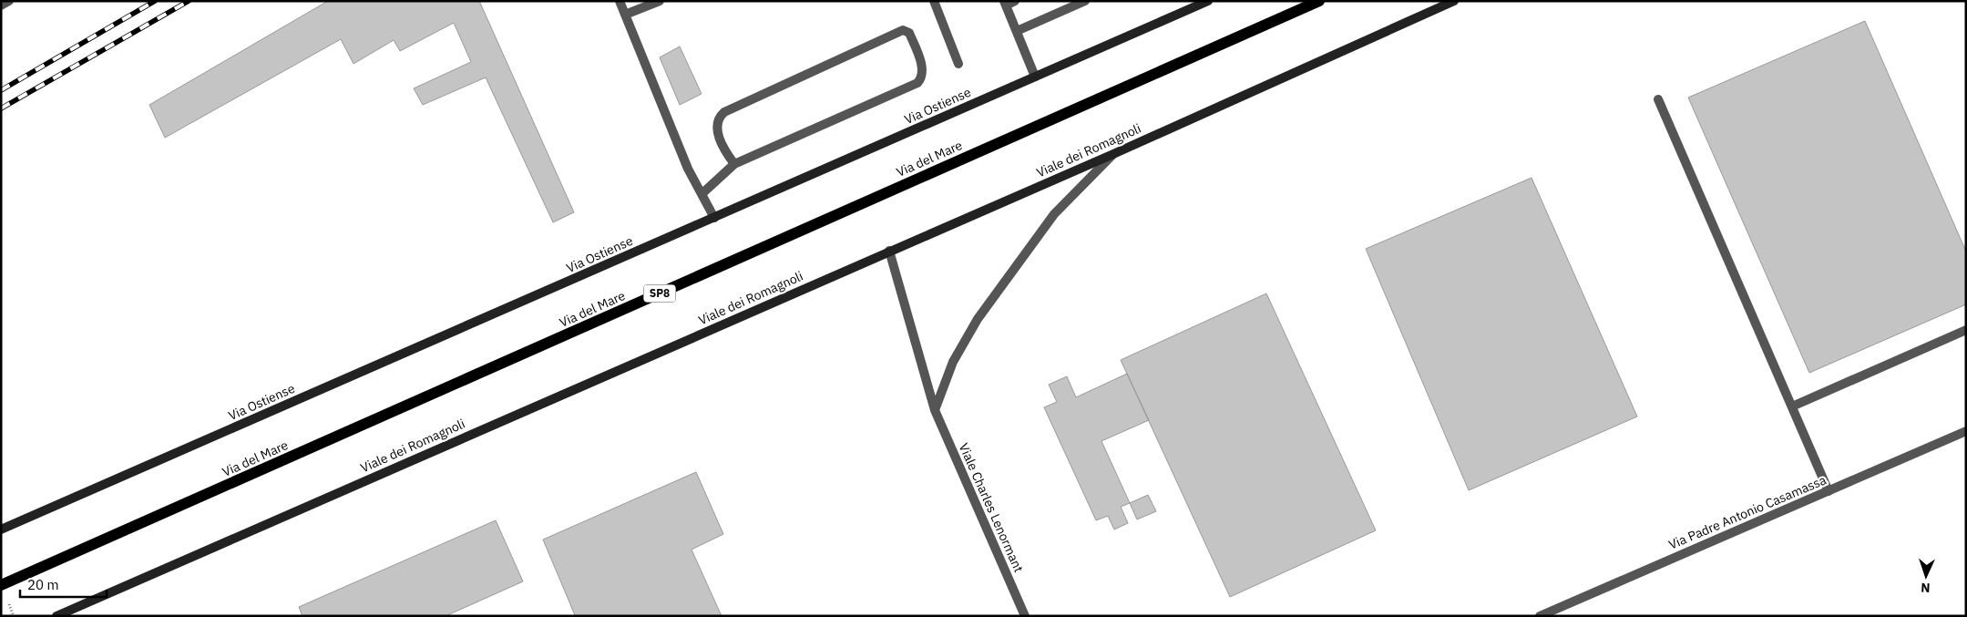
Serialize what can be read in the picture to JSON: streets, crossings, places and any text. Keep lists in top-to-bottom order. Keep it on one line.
{"streets":{"main road":["Via Ostiense","Viale dei Romagnoli","Via del Mare","SP8"],"street":["Viale Charles Lenormant","Via Padre Antonio Casamassa"]},"crossings":[["Viale dei Romagnoli","Viale Charles Lenormant"]],"scale_bar":"20 m","north":"bottom"}
